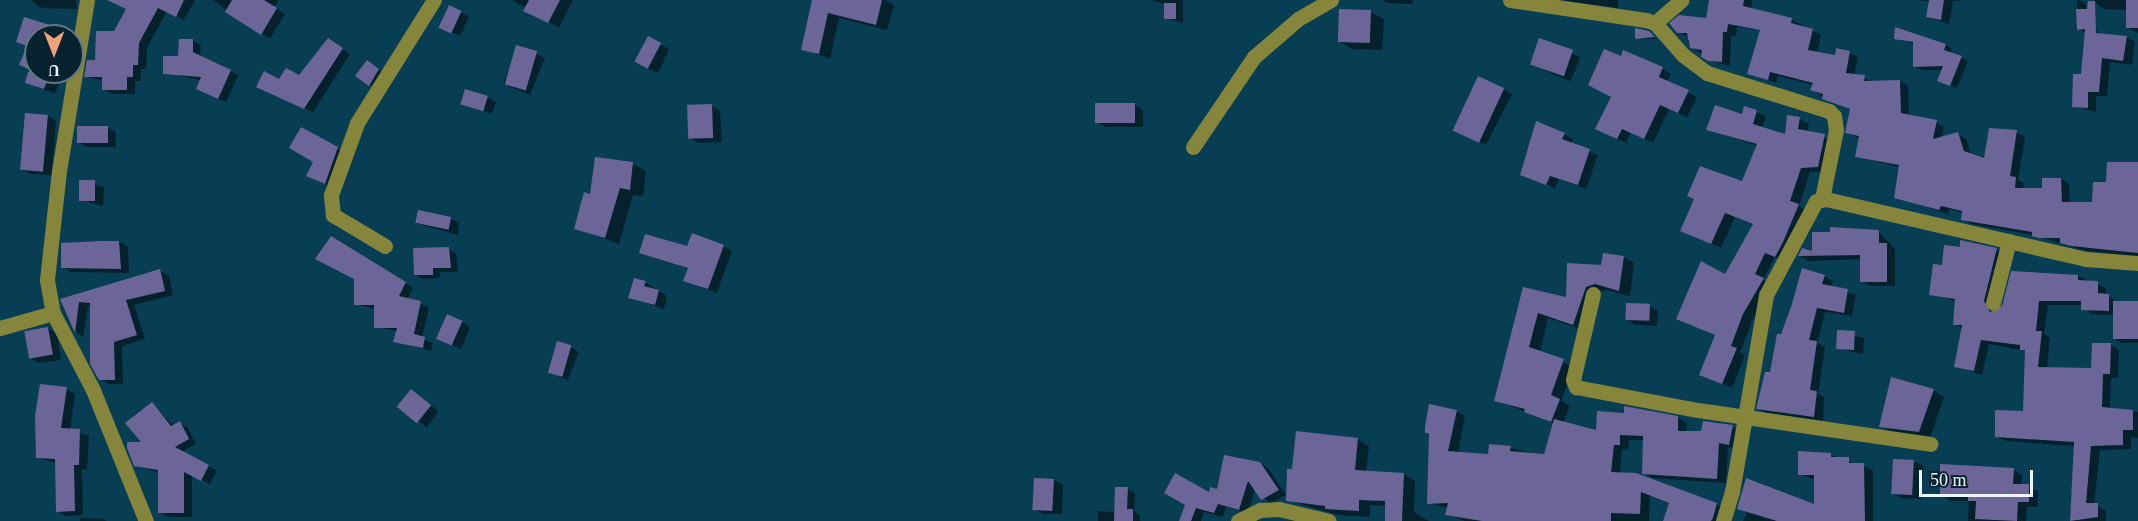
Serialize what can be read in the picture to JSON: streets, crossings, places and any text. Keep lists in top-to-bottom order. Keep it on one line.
{"scale_bar":"50 m","north":"bottom"}
